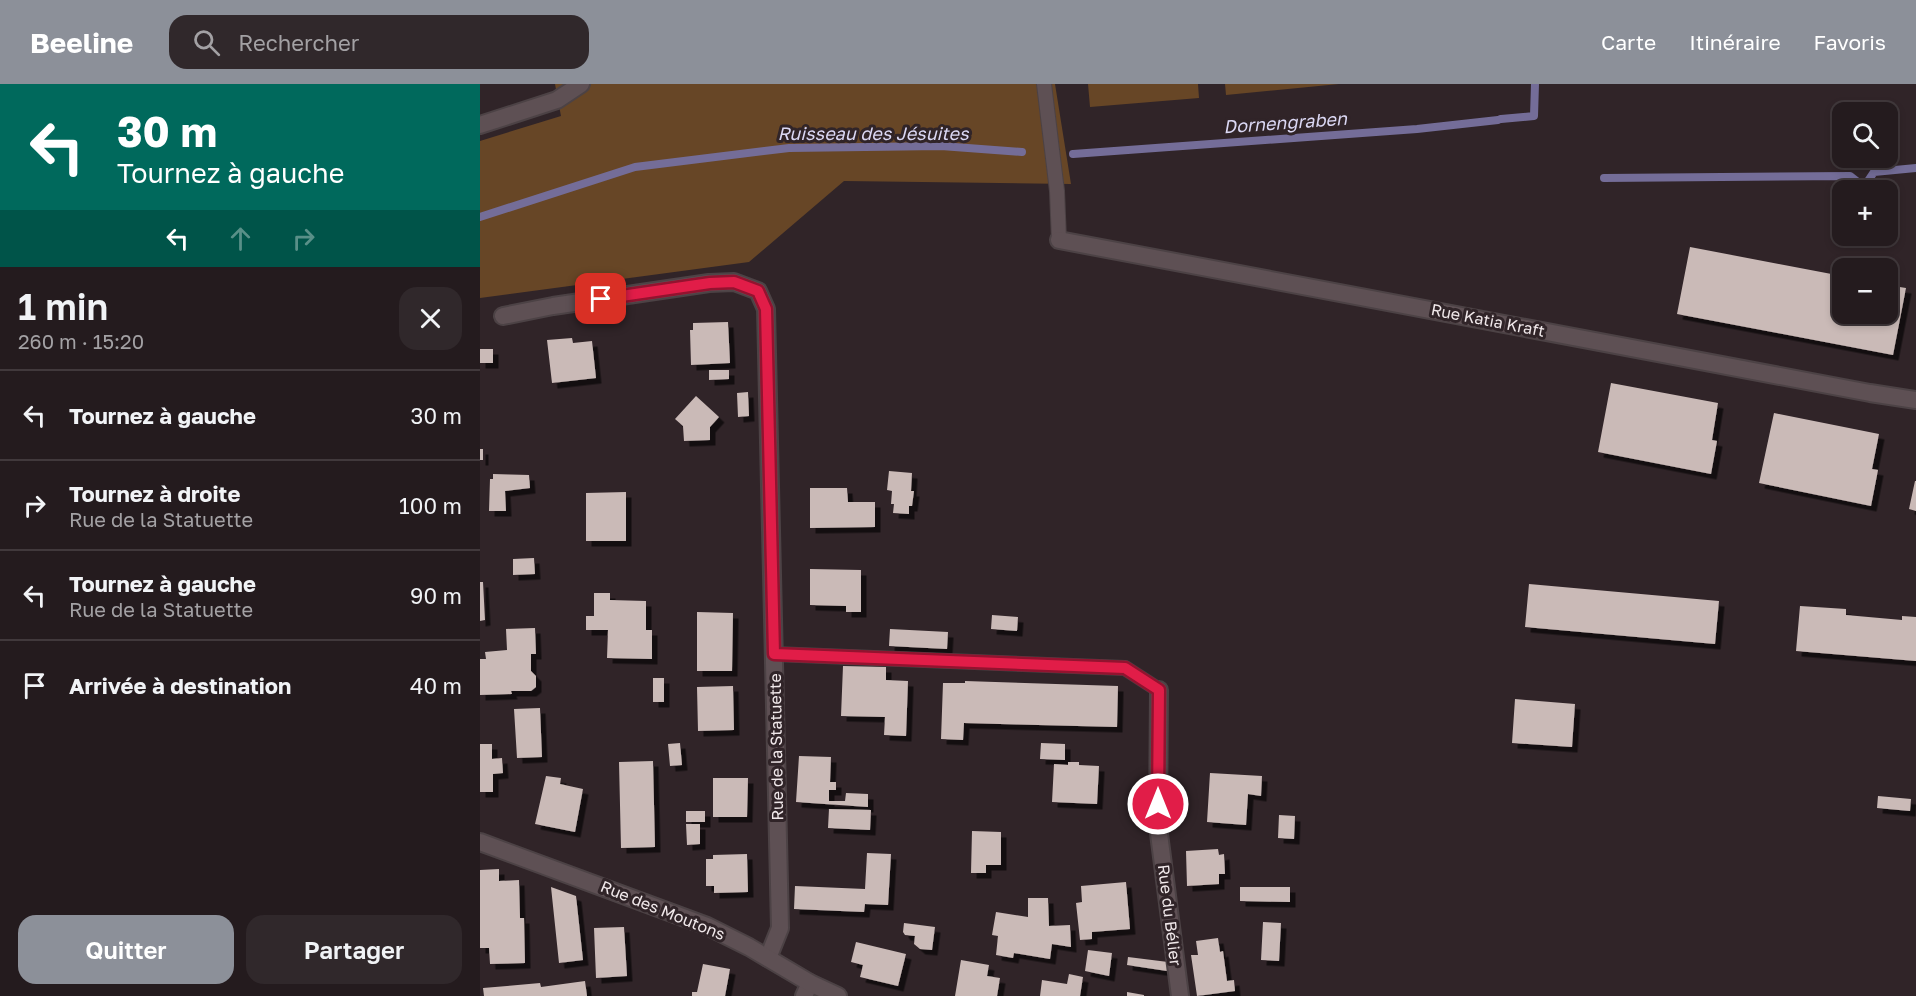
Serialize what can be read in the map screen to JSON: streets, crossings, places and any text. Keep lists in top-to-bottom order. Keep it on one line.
{"streets":{"street":["Rue Katia Kraft","Rue de la Statuette","Rue des Moutons","Rue du Bélier"]},"crossings":[["Rue de la Statuette","Rue des Moutons"]],"water":["Dornengraben","Ruisseau des Jésuites"],"page":{"header":"Beeline","search":"Rechercher","nav":["Carte","Itinéraire","Favoris"],"turn":["30 m","Tournez à gauche"],"map_buttons":["+","−"],"heading":["1 min","260 m · 15:20"],"list":[{"name":"Tournez à gauche","value":"30 m"},{"name":"Tournez à droite","note":"Rue de la Statuette","value":"100 m"},{"name":"Tournez à gauche","note":"Rue de la Statuette","value":"90 m"},{"name":"Arrivée à destination","value":"40 m"}],"buttons":["Quitter","Partager"]}}
